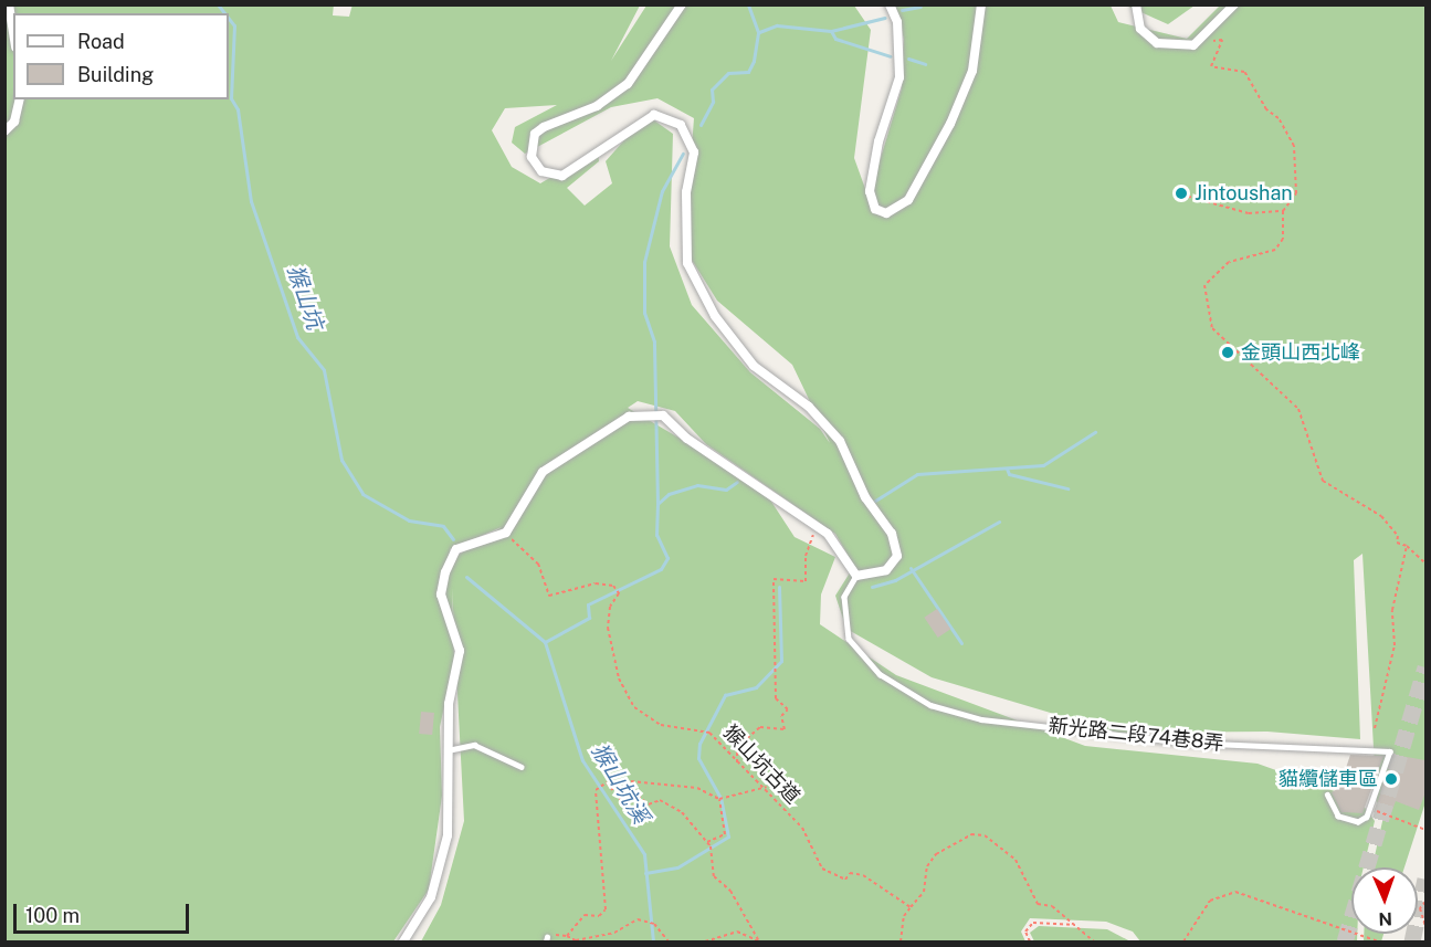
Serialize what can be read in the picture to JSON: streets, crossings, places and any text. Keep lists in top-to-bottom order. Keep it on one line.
{"streets":{"lane":["新光路二段74巷8弄"],"path":["猴山坑古道"]},"water":["猴山坑","猴山坑溪"],"places":["Jintoushan","金頭山西北峰","貓纜儲車區"],"legend":["Road","Building"],"scale_bar":"100 m","north":"bottom"}
